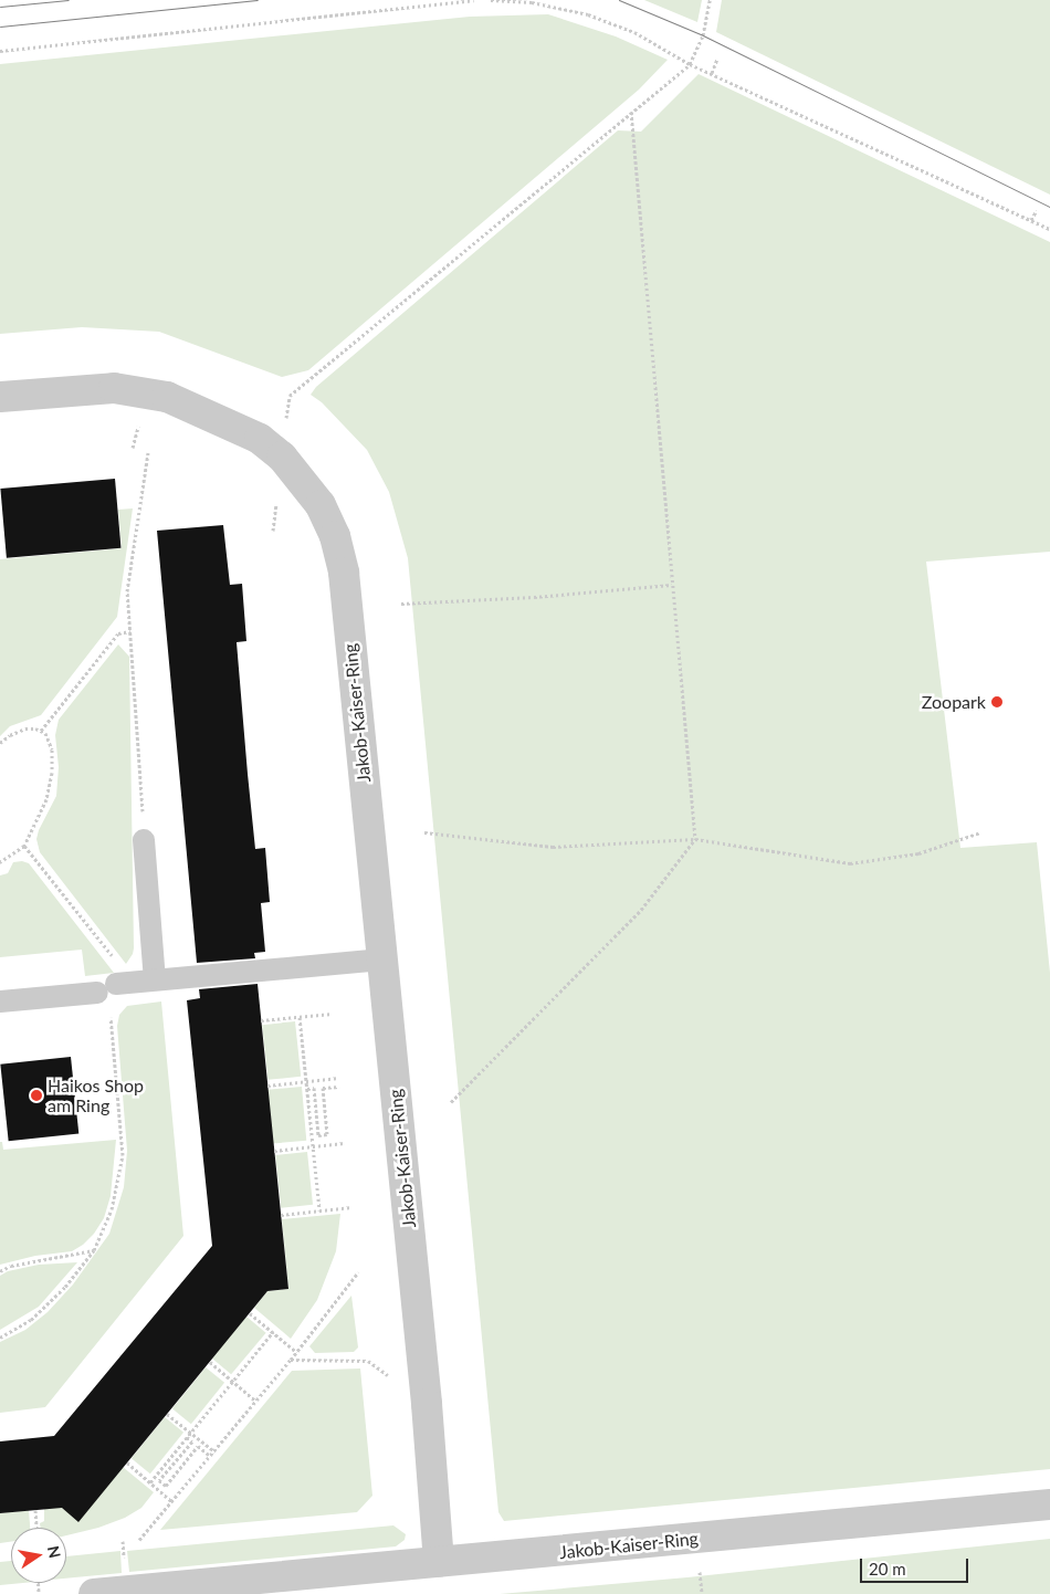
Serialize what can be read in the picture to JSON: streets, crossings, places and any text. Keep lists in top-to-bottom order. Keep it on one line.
{"streets":{"street":["Jakob-Kaiser-Ring"]},"places":["Zoopark","Haikos Shop am Ring"],"scale_bar":"20 m","north":"right"}
